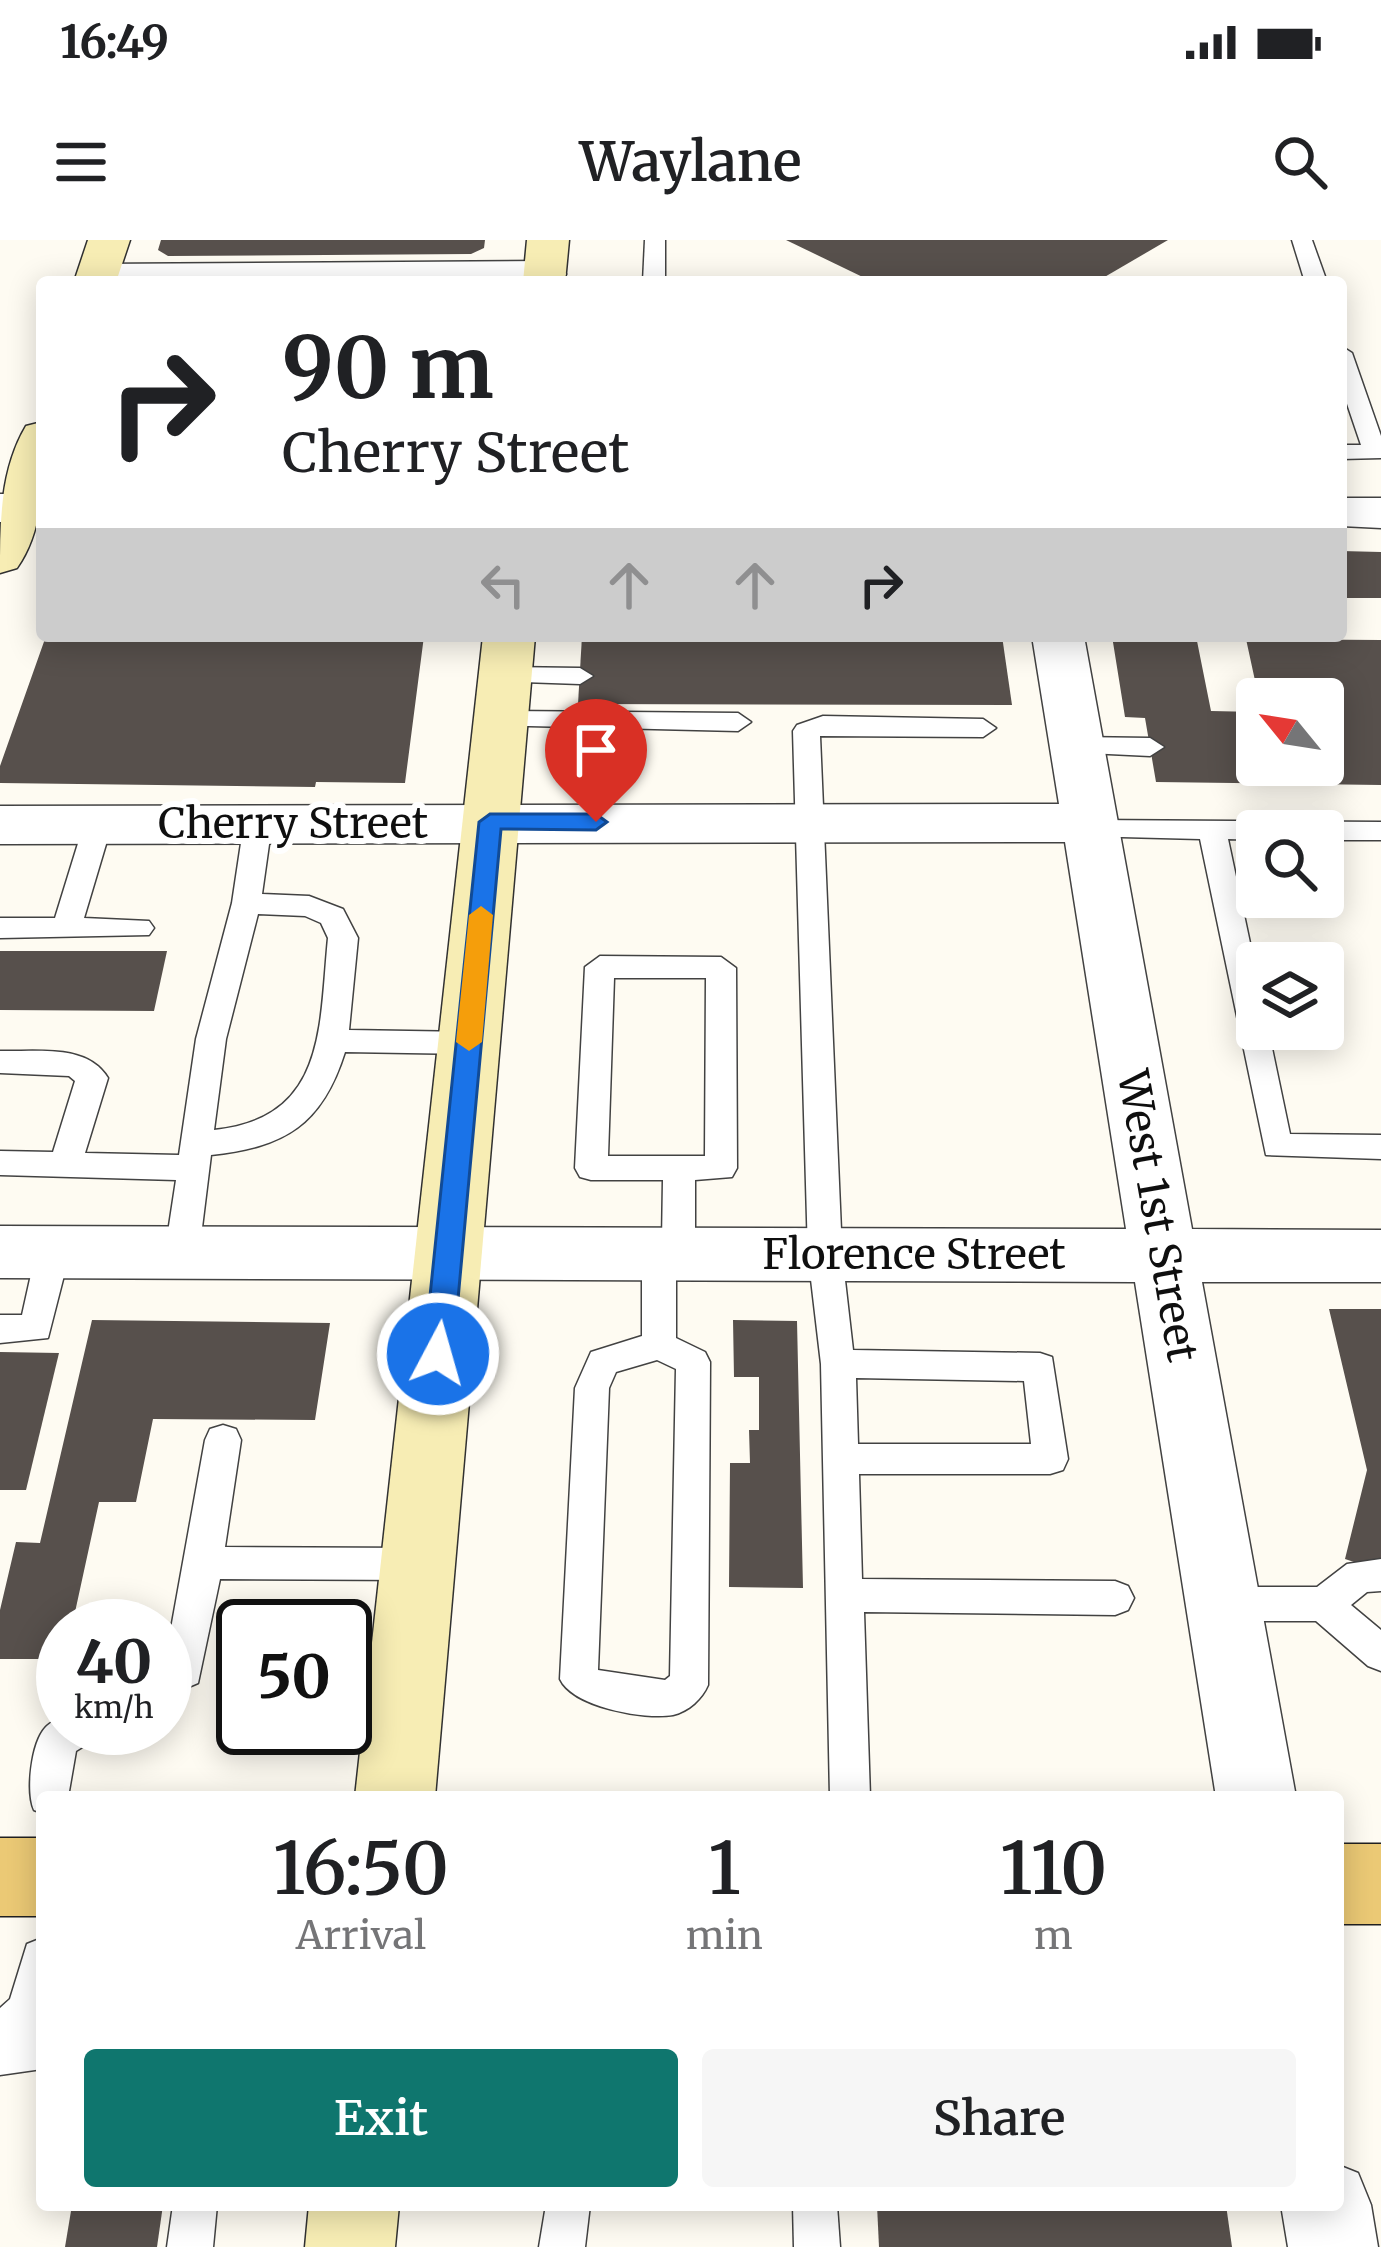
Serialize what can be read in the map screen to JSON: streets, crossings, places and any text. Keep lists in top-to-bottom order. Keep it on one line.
{"streets":{"street":["Cherry Street","West 1st Street","Florence Street"]},"crossings":[["Cherry Street","West 1st Street"],["West 1st Street","Florence Street"]],"north":"top left","page":{"status":"16:49","header":"Waylane","turn":["90 m","Cherry Street"],"speed":"40 km/h","limit":"50","eta":["16:50","Arrival","1","min","110","m"],"buttons":["Exit","Share"]}}
